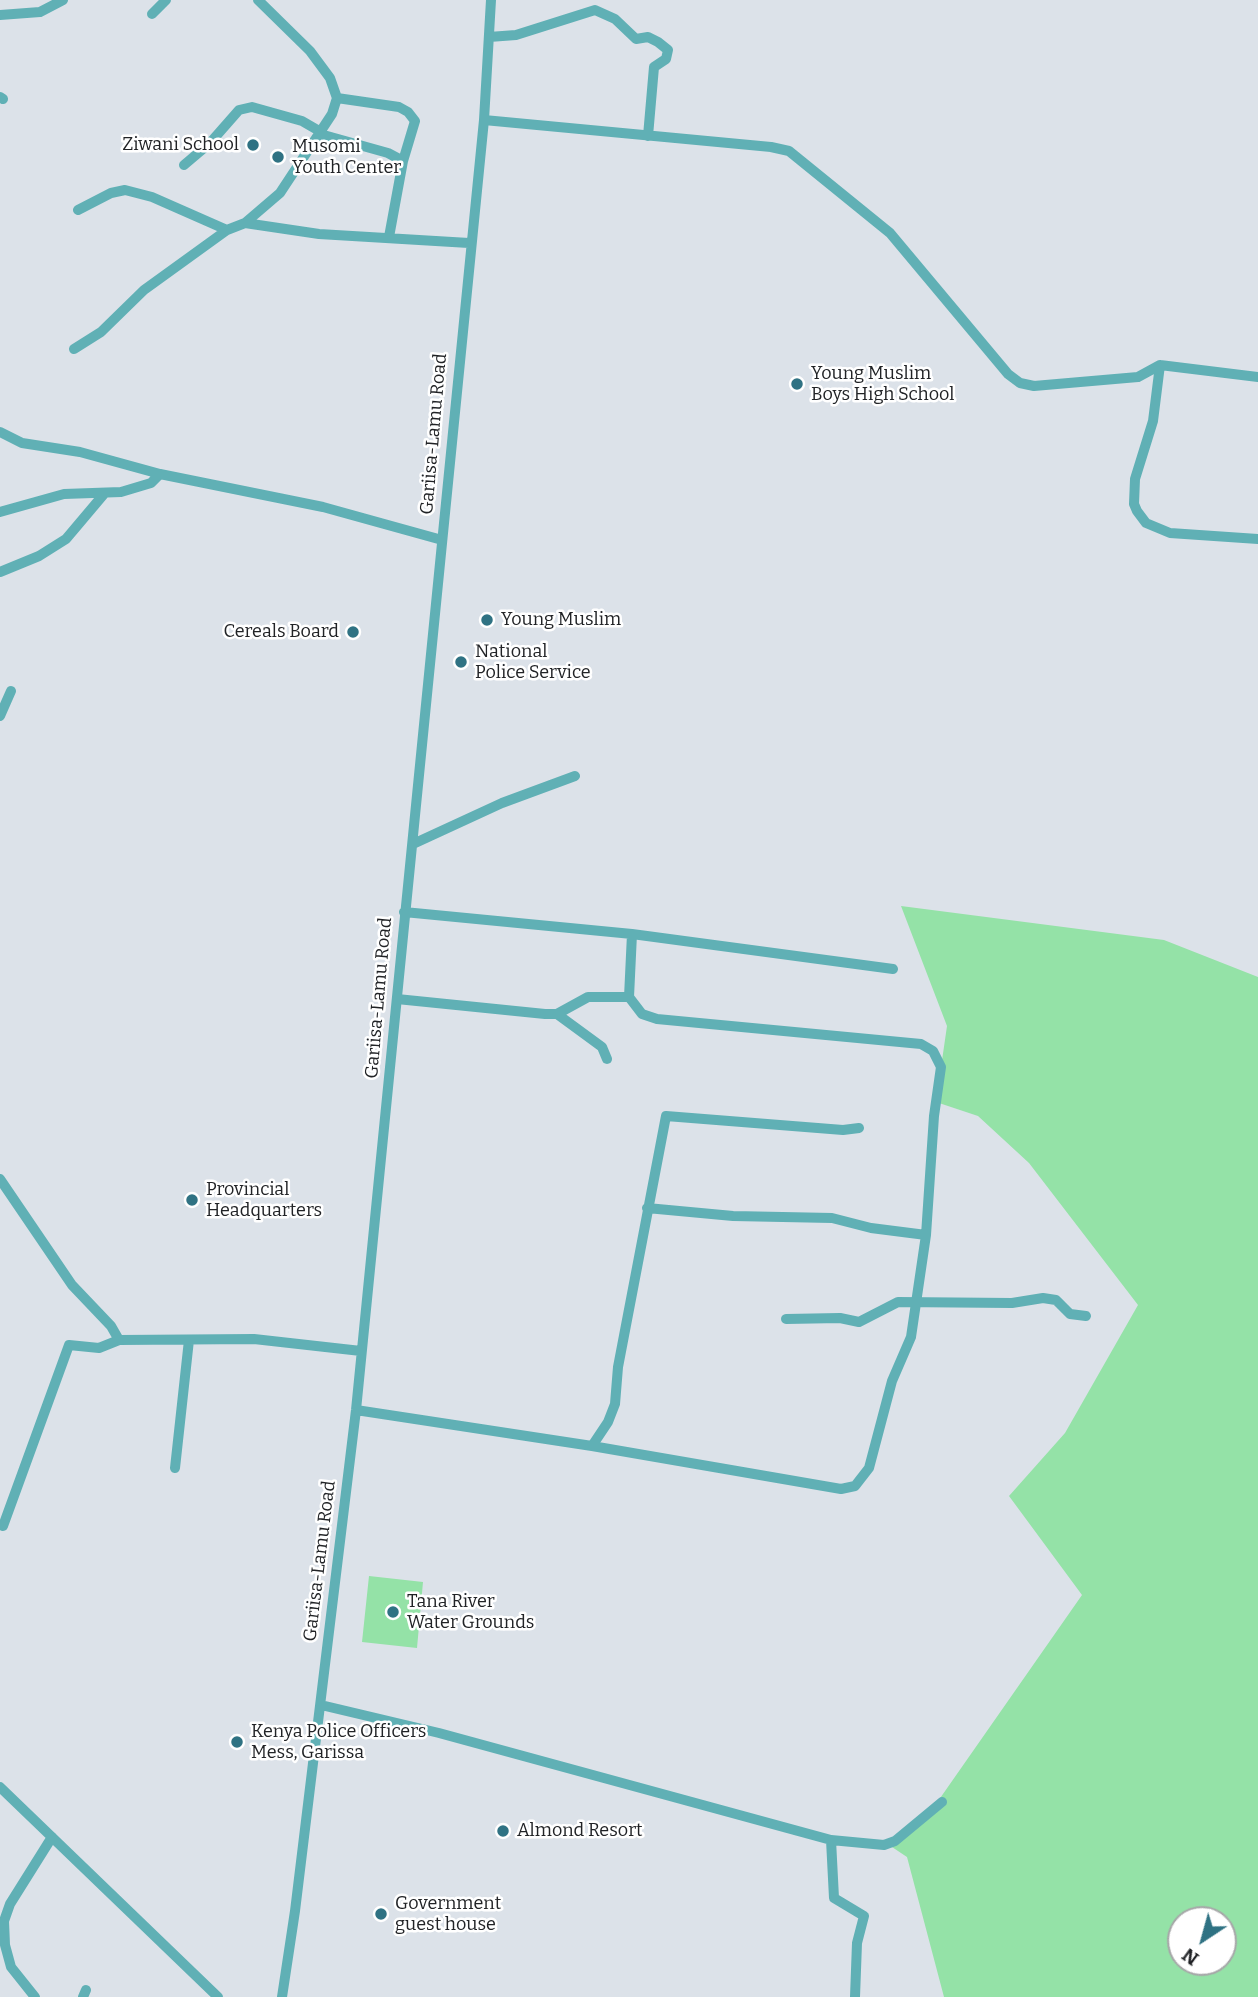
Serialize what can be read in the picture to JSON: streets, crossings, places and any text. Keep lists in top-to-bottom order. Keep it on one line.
{"streets":{"street":["Gariisa-Lamu Road"]},"places":["Ziwani School","Musomi Youth Center","Young Muslim Boys High School","Young Muslim","Cereals Board","National Police Service","Provincial Headquarters","Tana River Water Grounds","Kenya Police Officers Mess, Garissa","Almond Resort","Government guest house"],"north":"bottom left"}
